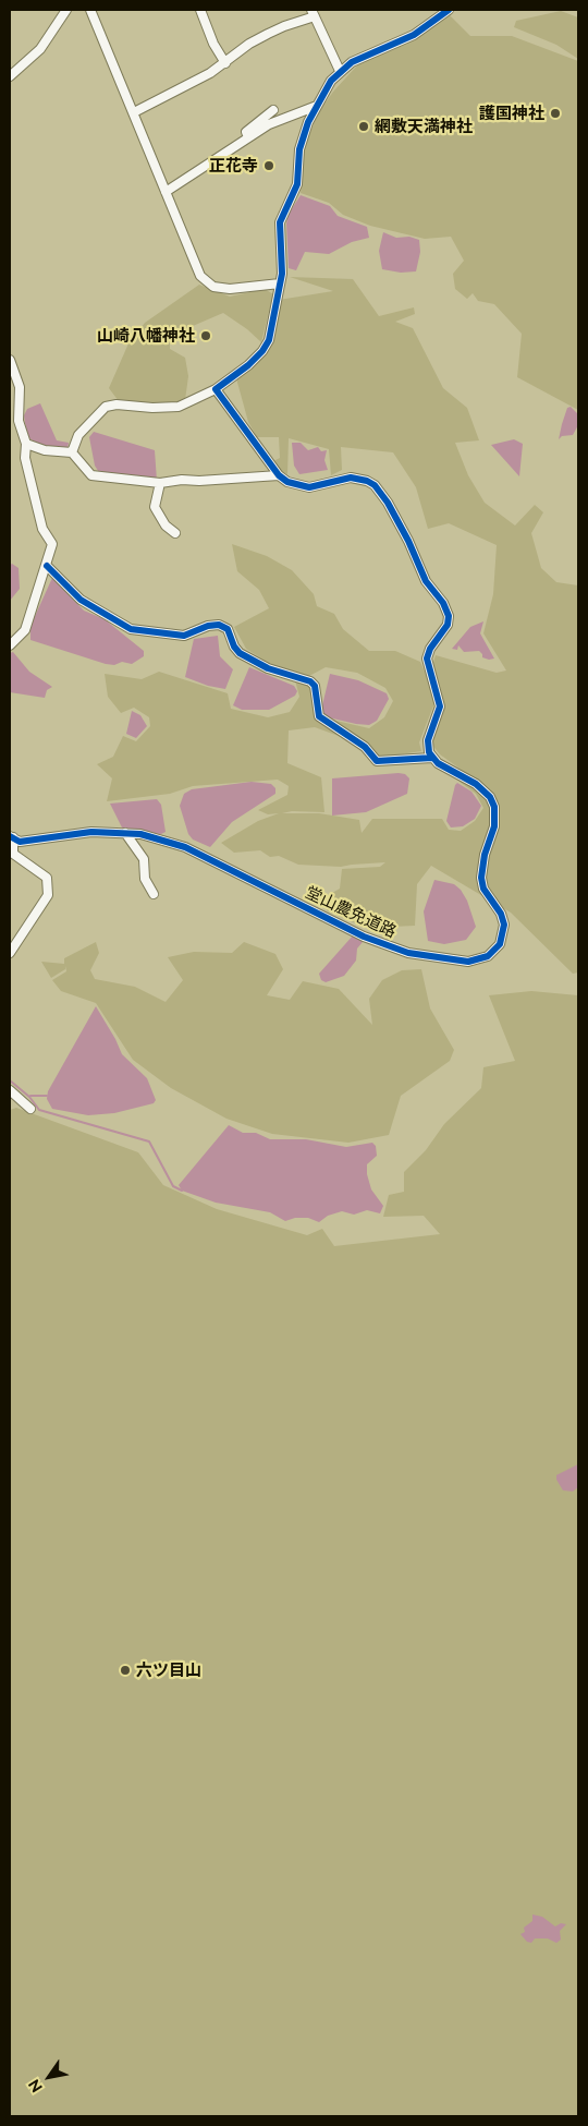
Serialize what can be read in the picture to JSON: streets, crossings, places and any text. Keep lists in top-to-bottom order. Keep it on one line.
{"streets":{"street":["堂山農免道路"]},"places":["護国神社","網敷天満神社","正花寺","山崎八幡神社","六ツ目山"],"north":"bottom left"}
